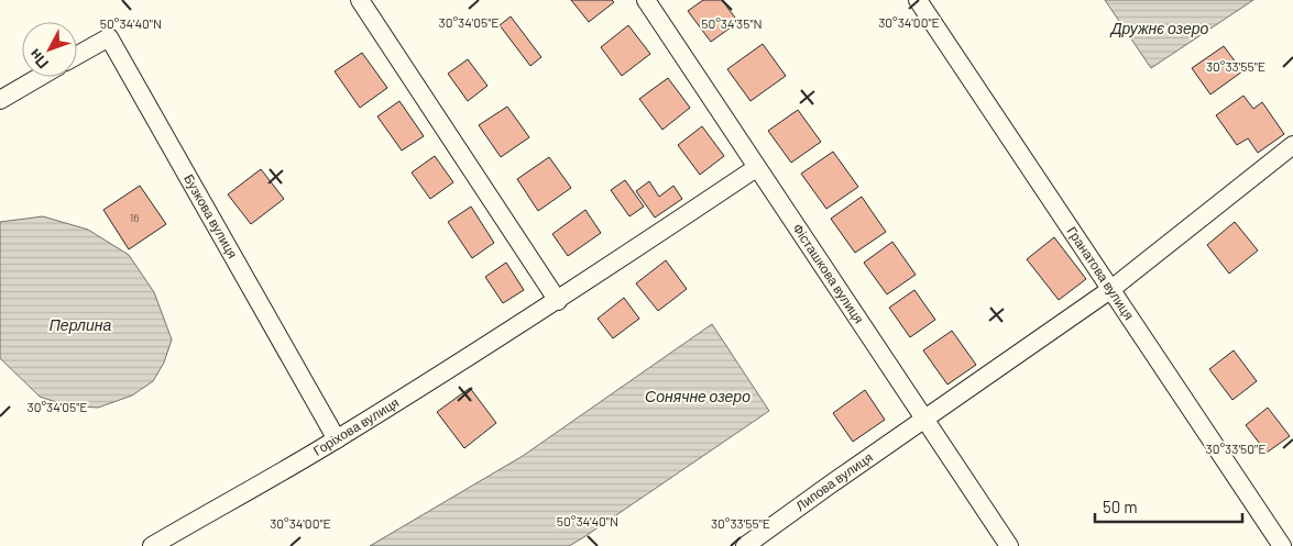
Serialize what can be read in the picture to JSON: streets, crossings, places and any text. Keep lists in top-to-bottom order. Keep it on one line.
{"streets":{"street":["Бузкова вулиця","Гранатова вулиця","Фісташкова вулиця","Горіхова вулиця","Липова вулиця"]},"crossings":[["Бузкова вулиця","Горіхова вулиця"],["Гранатова вулиця","Липова вулиця"],["Фісташкова вулиця","Горіхова вулиця"],["Фісташкова вулиця","Липова вулиця"]],"water":["Дружнє озеро","Перлина","Сонячне озеро"],"house_numbers":["16"],"scale_bar":"50 m","north":"bottom left","coordinates":["30°34'05\"E","30°34'00\"E","50°34'40\"N","50°34'35\"N","30°33'55\"E","30°33'50\"E"]}
